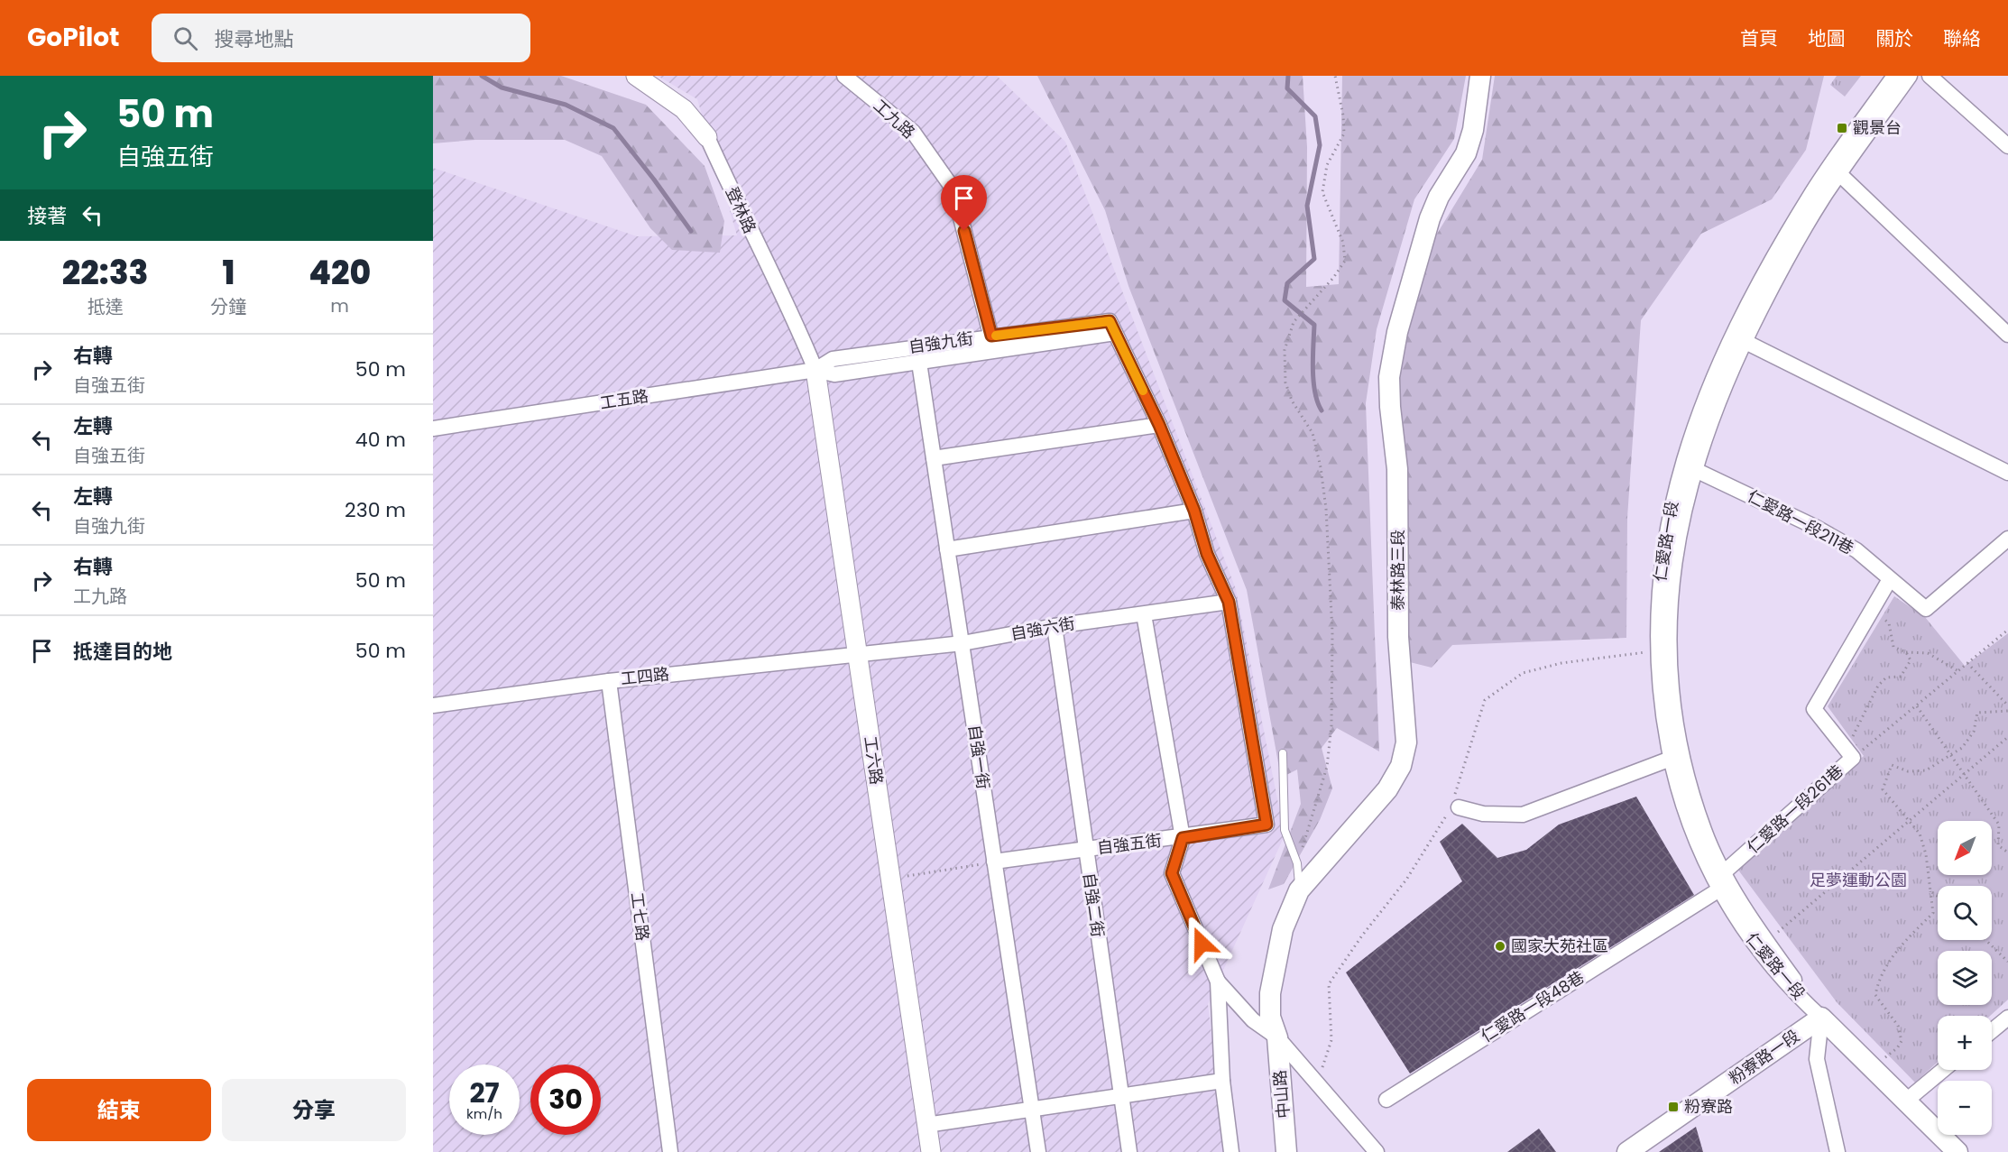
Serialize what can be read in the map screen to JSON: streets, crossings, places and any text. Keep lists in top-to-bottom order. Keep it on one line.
{"streets":{"main road":["仁愛路一段","泰林路三段","粉寮路一段","中山路"],"street":["工九路","登林路","自強九街","工五路","仁愛路一段211巷","自強六街","工四路","自強一街","工六路","仁愛路一段261巷","自強五街","自強二街","工七路","仁愛路一段48巷"]},"crossings":[["工九路","自強九街"],["登林路","自強九街"],["登林路","工五路"],["登林路","工六路"],["自強九街","工五路"],["自強九街","自強一街"],["自強九街","工六路"],["自強九街","自強五街"],["工五路","工六路"],["仁愛路一段211巷","仁愛路一段"],["仁愛路一段211巷","仁愛路一段261巷"],["仁愛路一段","仁愛路一段261巷"],["仁愛路一段","仁愛路一段48巷"],["仁愛路一段","粉寮路一段"],["泰林路三段","中山路"],["自強六街","工四路"],["自強六街","自強一街"],["自強六街","工六路"],["自強六街","自強五街"],["自強六街","自強二街"],["工四路","工六路"],["工四路","工七路"],["自強一街","自強五街"],["自強五街","自強二街"]],"parks":["足夢運動公園"],"places":{"transit":["觀景台","粉寮路"],"other":["國家大苑社區"]},"north":"bottom left","page":{"header":"GoPilot","search":"搜尋地點","nav":["首頁","地圖","關於","聯絡"],"turn":["50 m","自強五街"],"then":"接著","eta":["22:33","抵達","1","分鐘","420","m"],"list":[{"name":"右轉","note":"自強五街","value":"50 m"},{"name":"左轉","note":"自強五街","value":"40 m"},{"name":"左轉","note":"自強九街","value":"230 m"},{"name":"右轉","note":"工九路","value":"50 m"},{"name":"抵達目的地","value":"50 m"}],"map_buttons":["+","−"],"speed":"27 km/h","limit":"30","buttons":["結束","分享"]}}
